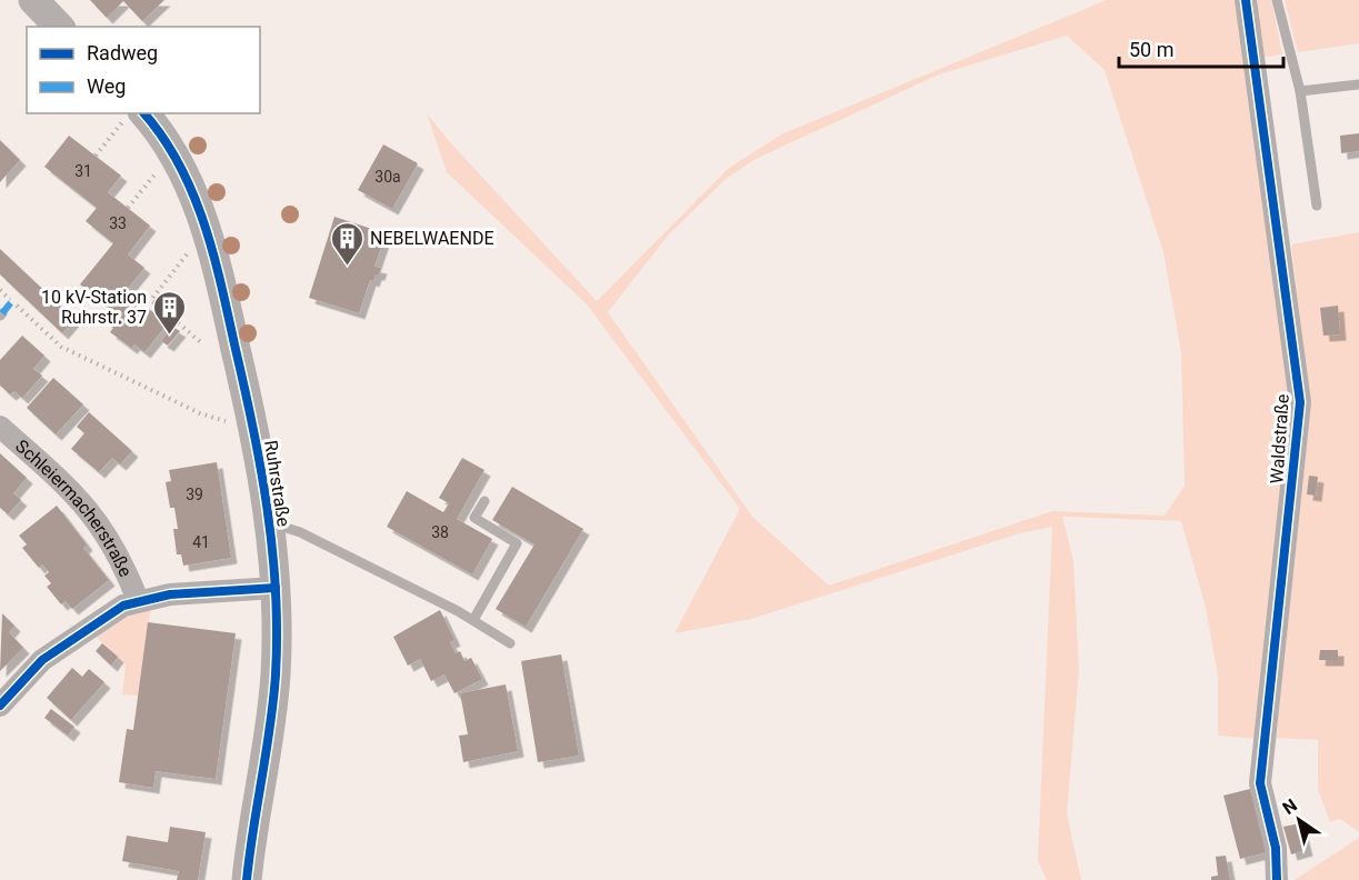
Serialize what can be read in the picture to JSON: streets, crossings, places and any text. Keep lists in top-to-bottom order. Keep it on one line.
{"streets":{"street":["Waldstraße","Ruhrstraße","Schleiermacherstraße"]},"crossings":[["Ruhrstraße","Schleiermacherstraße"]],"places":{"building":["NEBELWAENDE","10 kV-Station Ruhrstr. 37"]},"house_numbers":["31","30a","33","39","38","41"],"legend":["Radweg","Weg"],"scale_bar":"50 m","north":"top left"}
